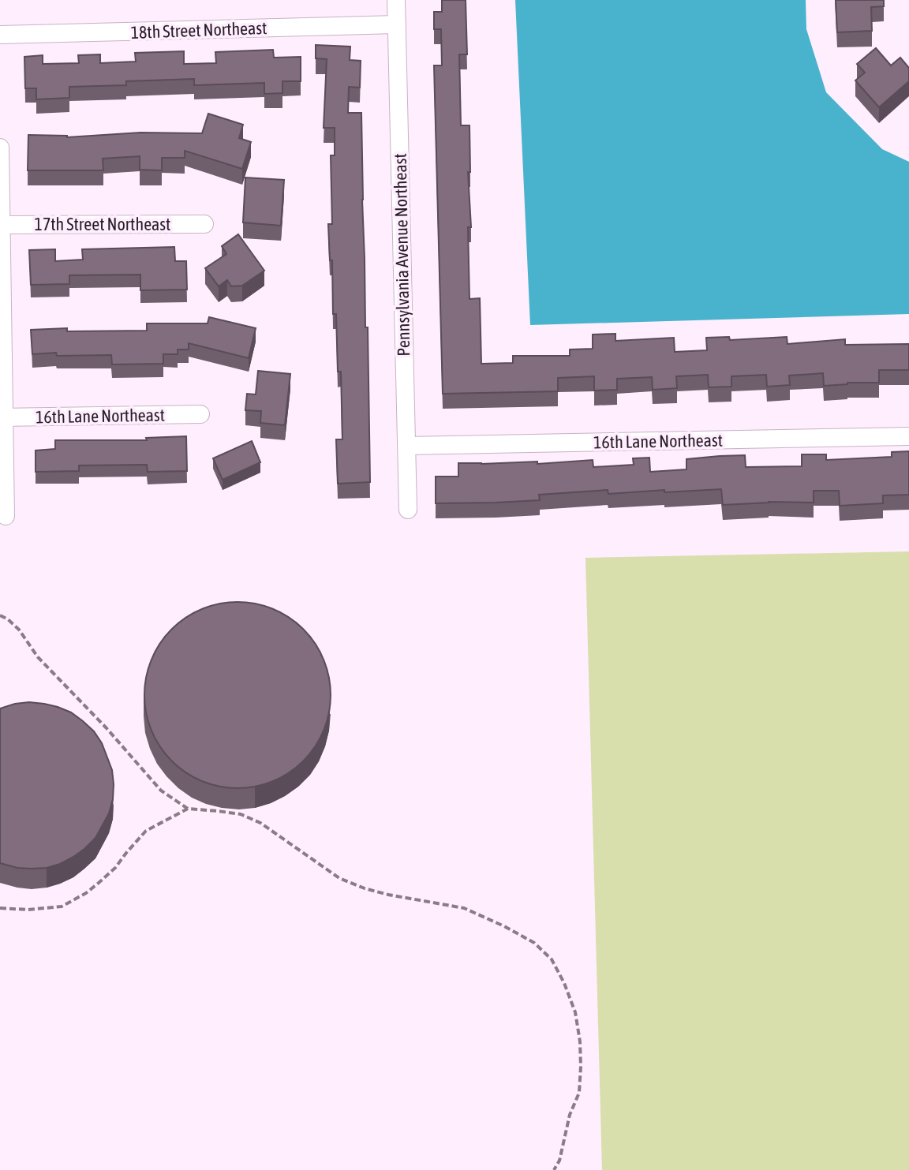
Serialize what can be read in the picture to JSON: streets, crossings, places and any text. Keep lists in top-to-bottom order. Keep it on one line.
{"streets":{"street":["18th Street Northeast","17th Street Northeast","Pennsylvania Avenue Northeast","16th Lane Northeast"]},"crossings":[["18th Street Northeast","Pennsylvania Avenue Northeast"],["Pennsylvania Avenue Northeast","16th Lane Northeast"]]}
